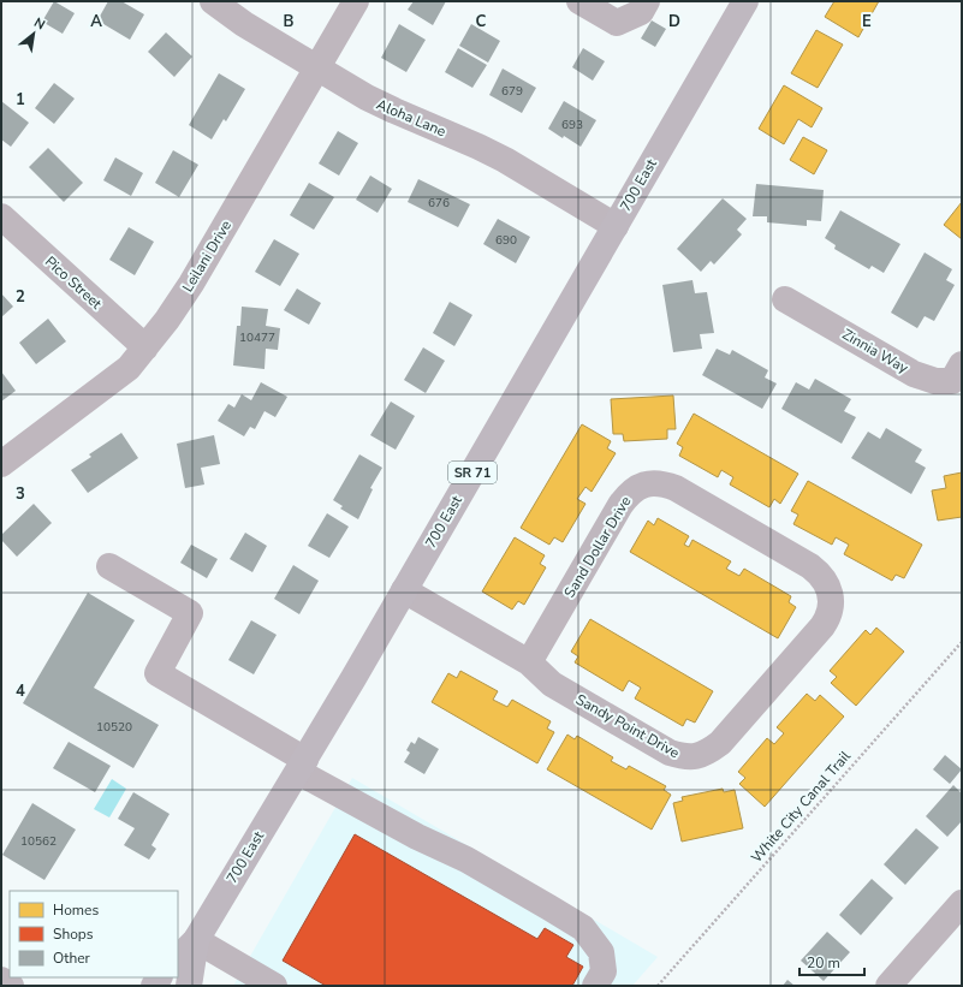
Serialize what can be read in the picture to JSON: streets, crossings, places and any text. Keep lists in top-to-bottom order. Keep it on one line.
{"streets":{"main road":["700 East","SR 71"],"street":["Aloha Lane","Leilani Drive","Pico Street","Zinnia Way","Sand Dollar Drive","Sandy Point Drive"],"path":["White City Canal Trail"]},"crossings":[["Aloha Lane","700 East"],["Aloha Lane","Leilani Drive"],["700 East","Sandy Point Drive"],["Leilani Drive","Pico Street"],["Sand Dollar Drive","Sandy Point Drive"]],"house_numbers":["679","693","676","690","10477","10520","10562"],"legend":["Homes","Shops","Other"],"scale_bar":"20 m","north":"top right","grid":{"columns":["A","B","C","D","E"],"rows":["1","2","3","4"]}}
